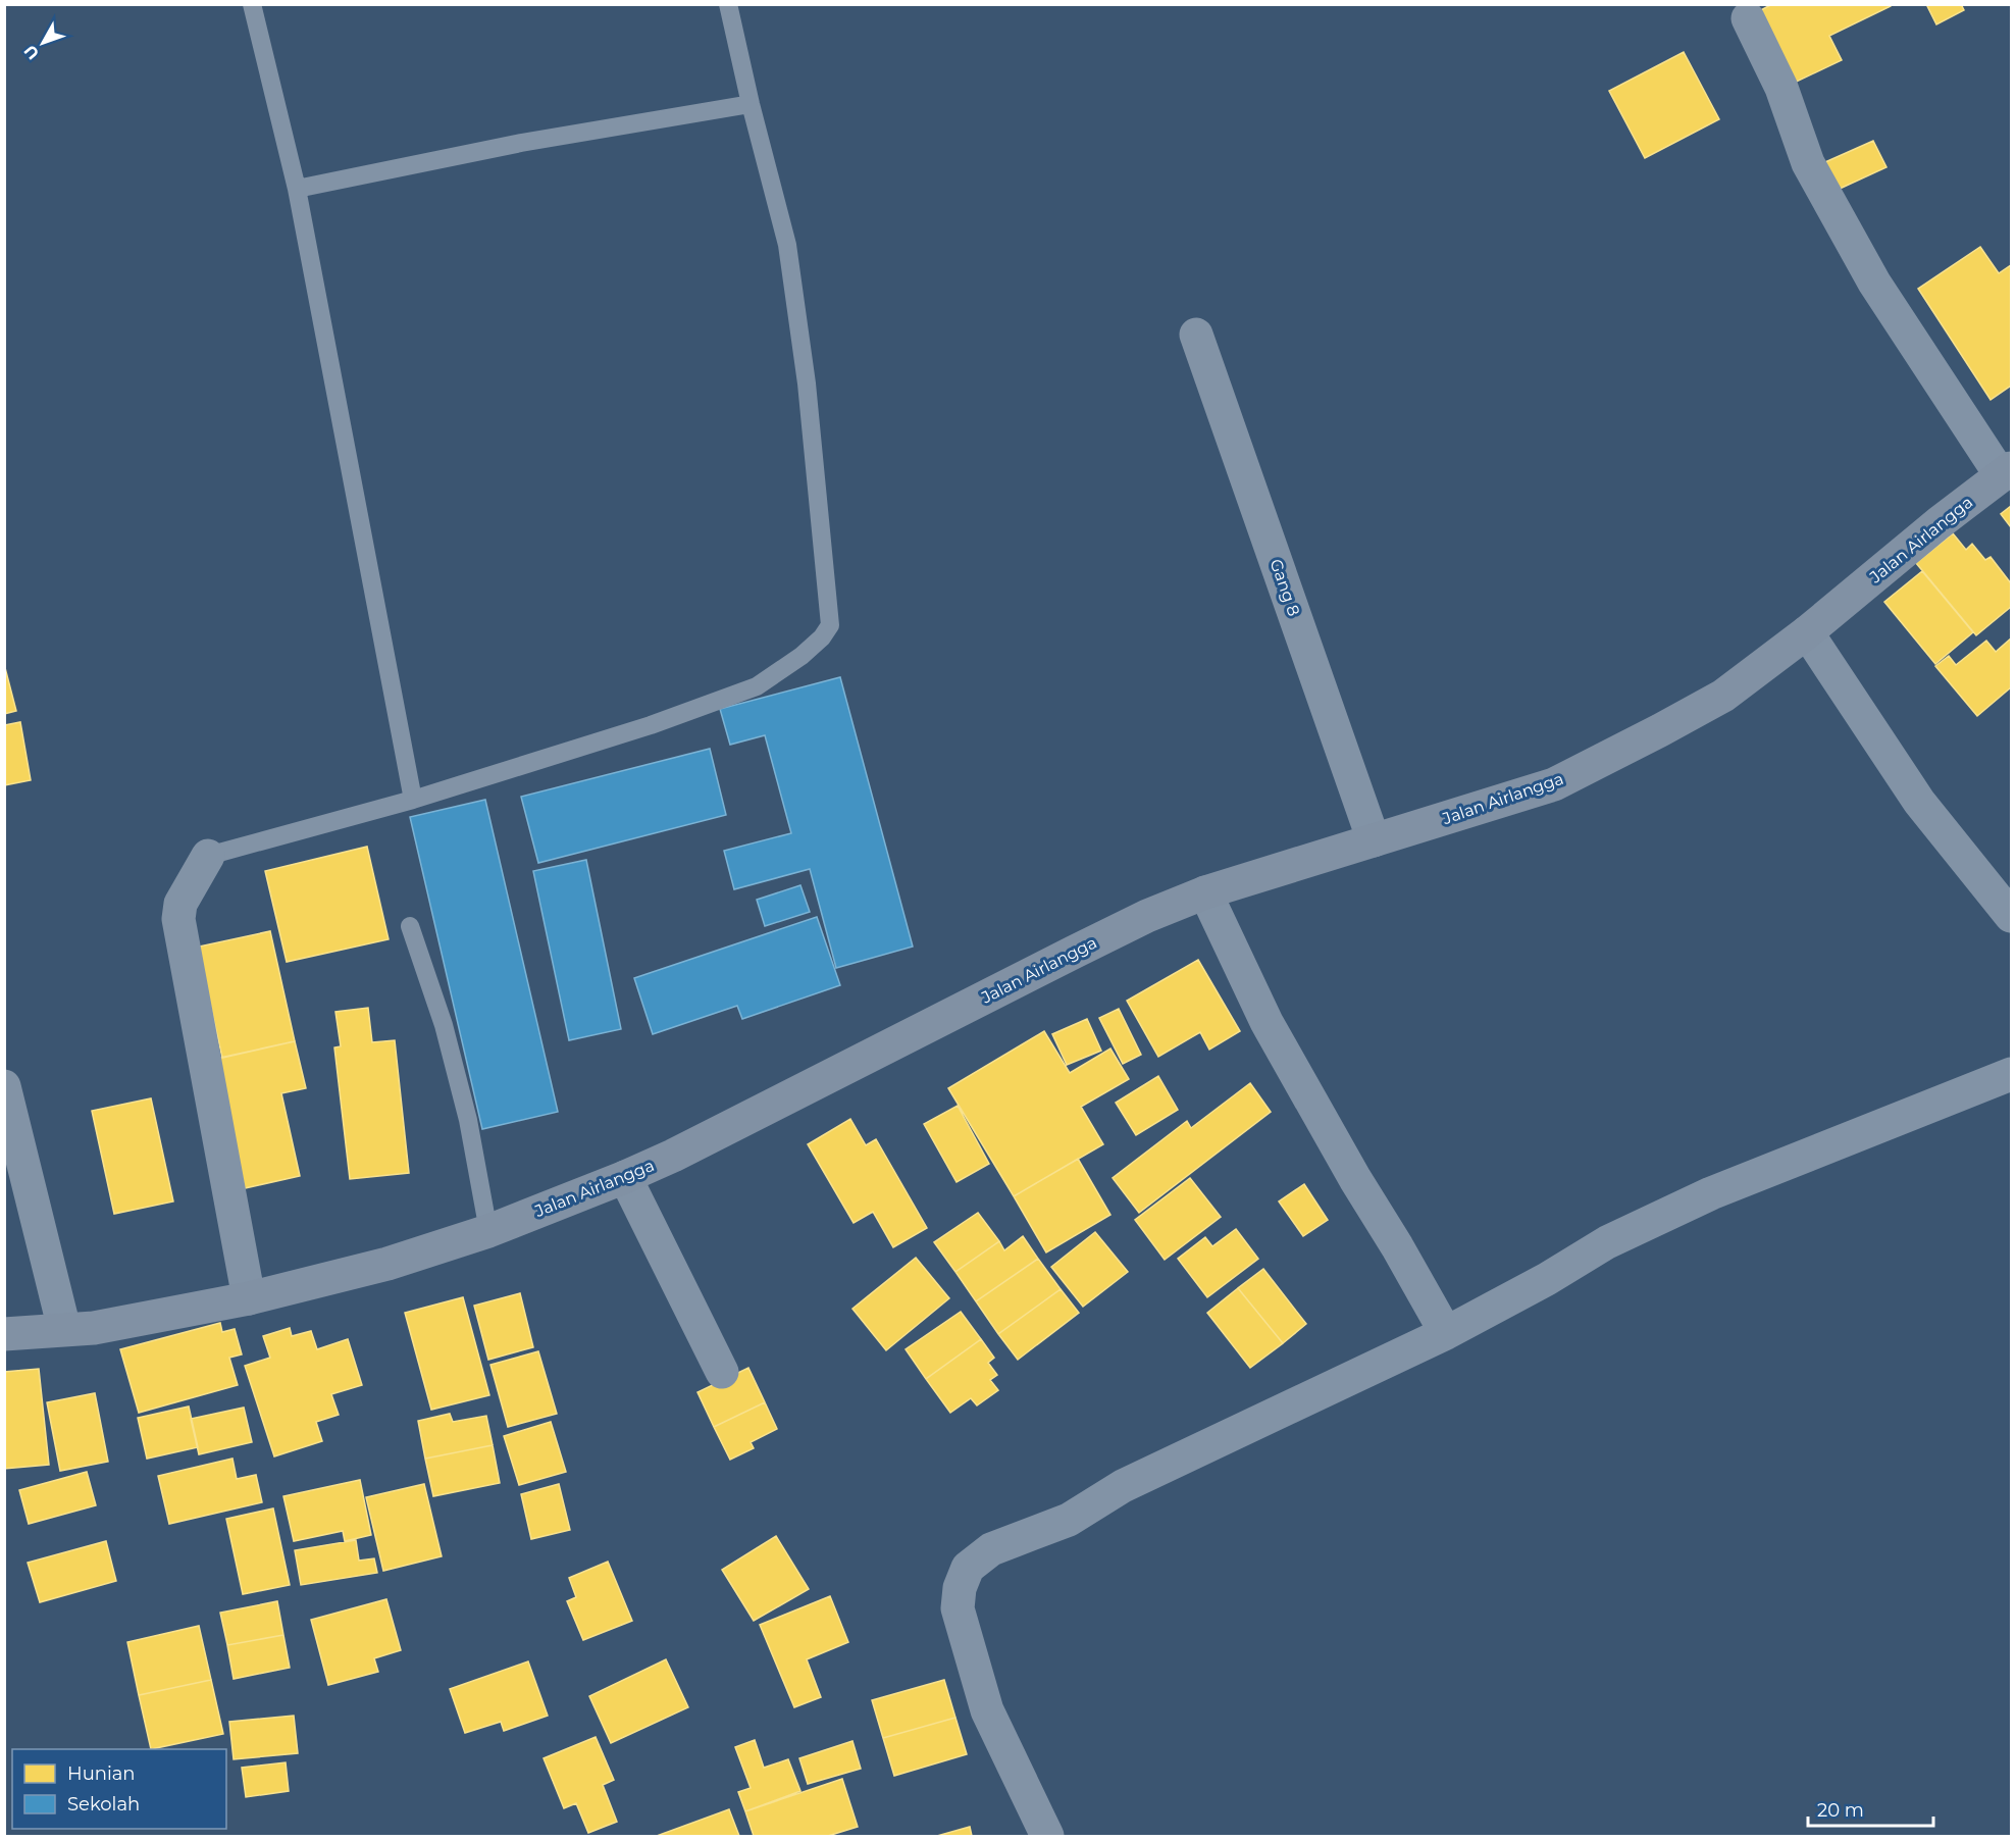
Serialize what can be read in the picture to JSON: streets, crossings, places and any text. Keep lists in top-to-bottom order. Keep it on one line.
{"streets":{"main road":["Jalan Airlangga"],"street":["Gang 8"]},"crossings":[["Jalan Airlangga","Gang 8"]],"legend":["Hunian","Sekolah"],"scale_bar":"20 m","north":"bottom left"}
